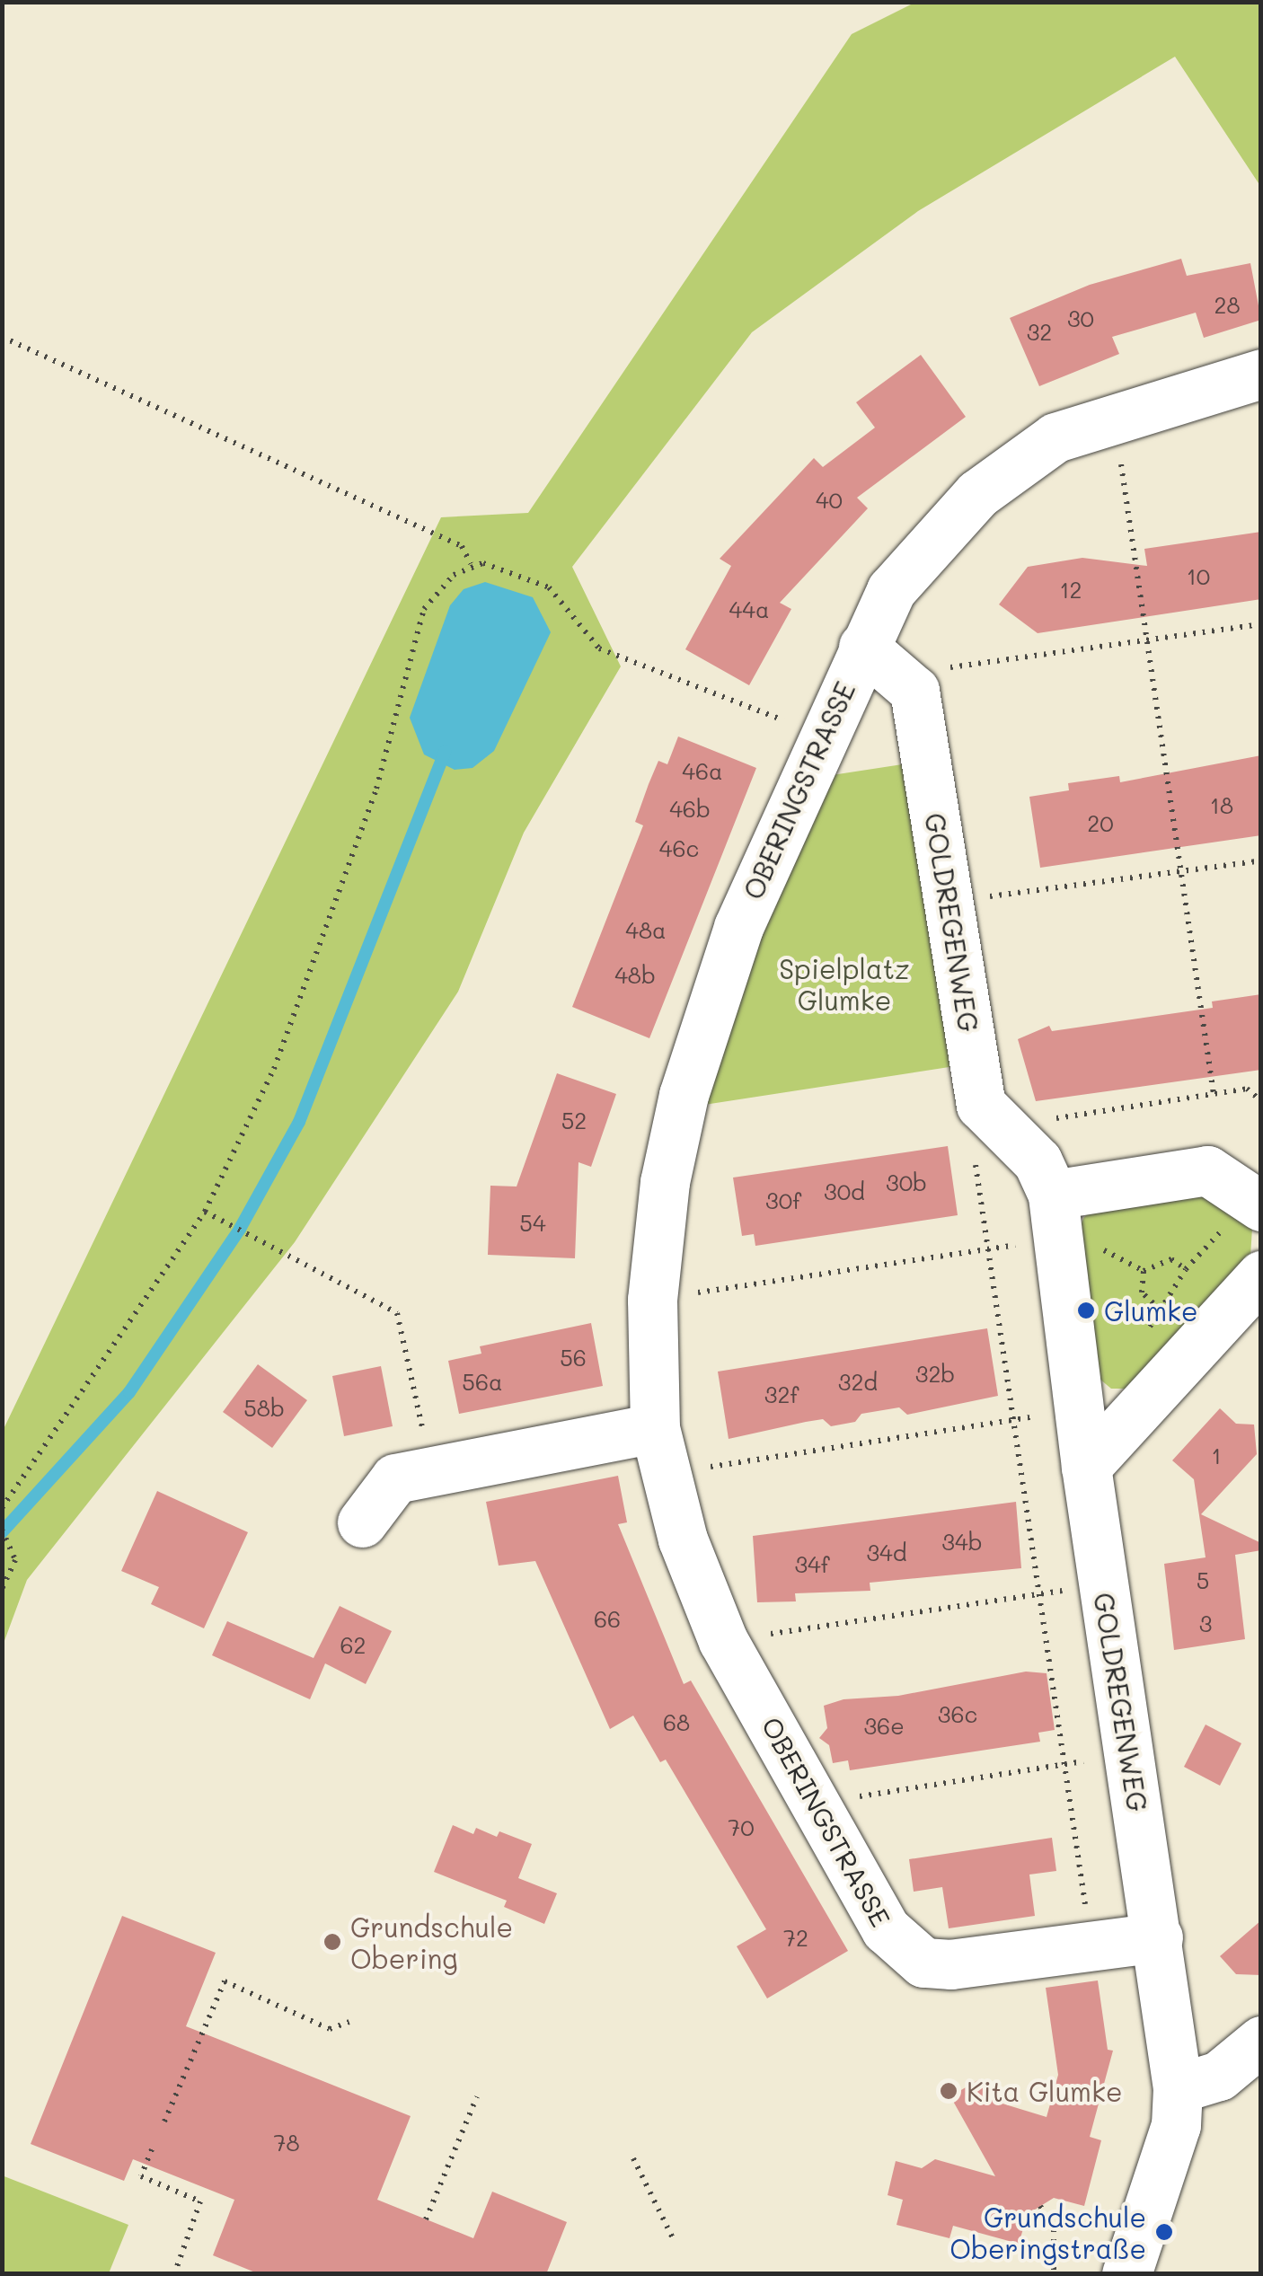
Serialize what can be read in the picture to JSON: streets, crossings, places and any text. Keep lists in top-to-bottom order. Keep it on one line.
{"streets":{"street":["OBERINGSTRASSE","GOLDREGENWEG"]},"crossings":[["OBERINGSTRASSE","GOLDREGENWEG"]],"parks":["Spielplatz Glumke"],"places":["Glumke","Grundschule Obering","Kita Glumke","Grundschule Oberingstraße"],"house_numbers":["28","30","32","40","10","12","44a","46a","18","46b","20","46c","48a","48b","52","30b","30d","30f","54","56","32b","56a","32d","32f","58b","1","34b","34d","34f","5","66","3","62","36c","68","36e","70","72","78"]}
